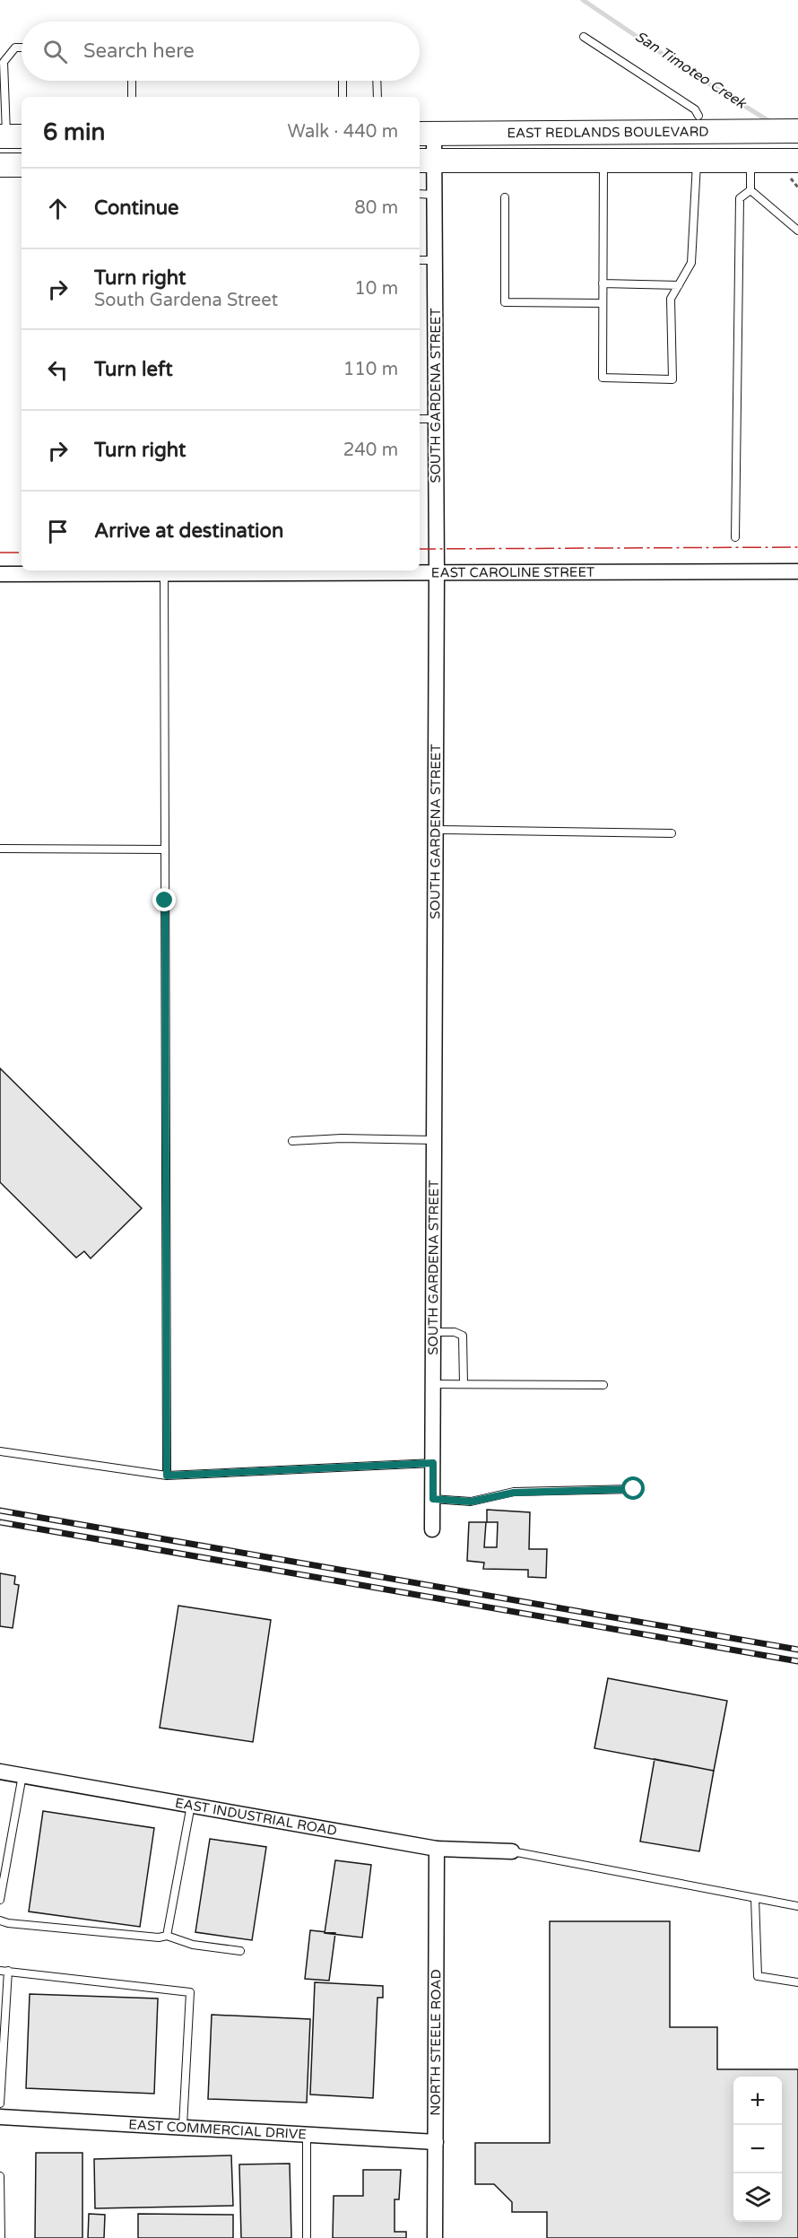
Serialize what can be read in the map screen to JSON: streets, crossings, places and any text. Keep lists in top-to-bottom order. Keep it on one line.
{"streets":{"main road":["EAST REDLANDS BOULEVARD"],"street":["SOUTH GARDENA STREET","EAST CAROLINE STREET","EAST INDUSTRIAL ROAD","NORTH STEELE ROAD","EAST COMMERCIAL DRIVE"]},"crossings":[["EAST REDLANDS BOULEVARD","SOUTH GARDENA STREET"],["SOUTH GARDENA STREET","EAST CAROLINE STREET"],["EAST INDUSTRIAL ROAD","NORTH STEELE ROAD"],["NORTH STEELE ROAD","EAST COMMERCIAL DRIVE"]],"water":["San Timoteo Creek"],"page":{"search":"Search here","heading":["6 min","Walk · 440 m"],"list":[["Continue","80 m"],["Turn right","South Gardena Street","10 m"],["Turn left","110 m"],["Turn right","240 m"],"Arrive at destination"],"map_buttons":["+","−"]}}
